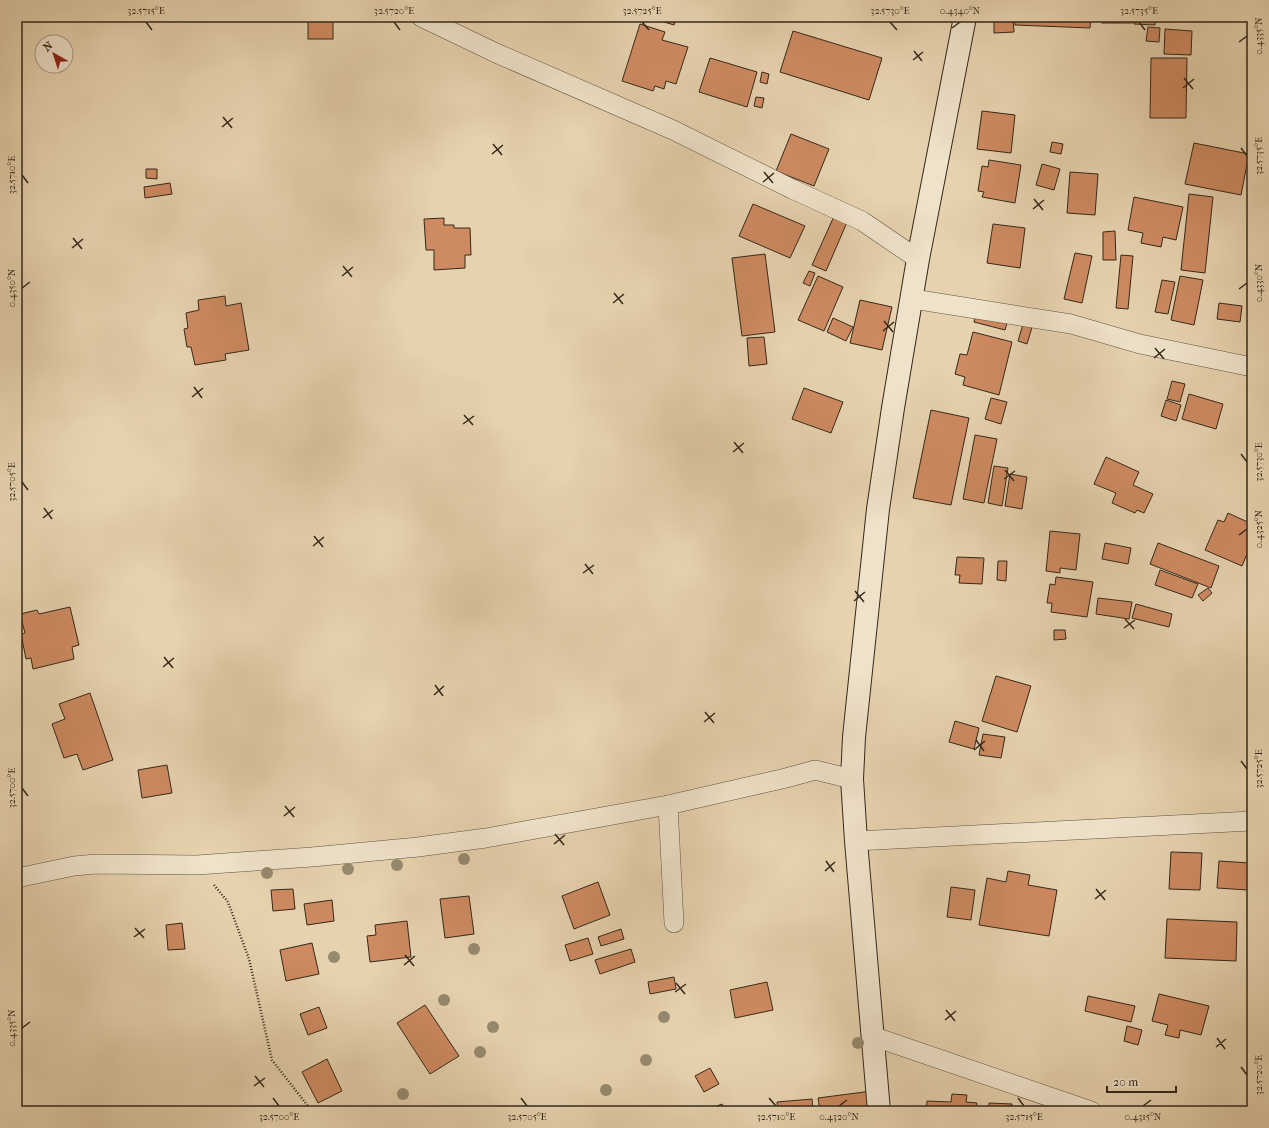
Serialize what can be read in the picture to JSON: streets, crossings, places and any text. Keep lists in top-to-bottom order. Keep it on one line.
{"scale_bar":"20 m","north":"top left","coordinates":["32.5715°E","32.5720°E","32.5725°E","32.5730°E","0.4340°N","32.5735°E","0.4335°N","32.5710°E","0.4330°N","0.4350°N","32.5705°E","0.4325°N","32.5700°E","0.4320°N","0.4315°N"]}
